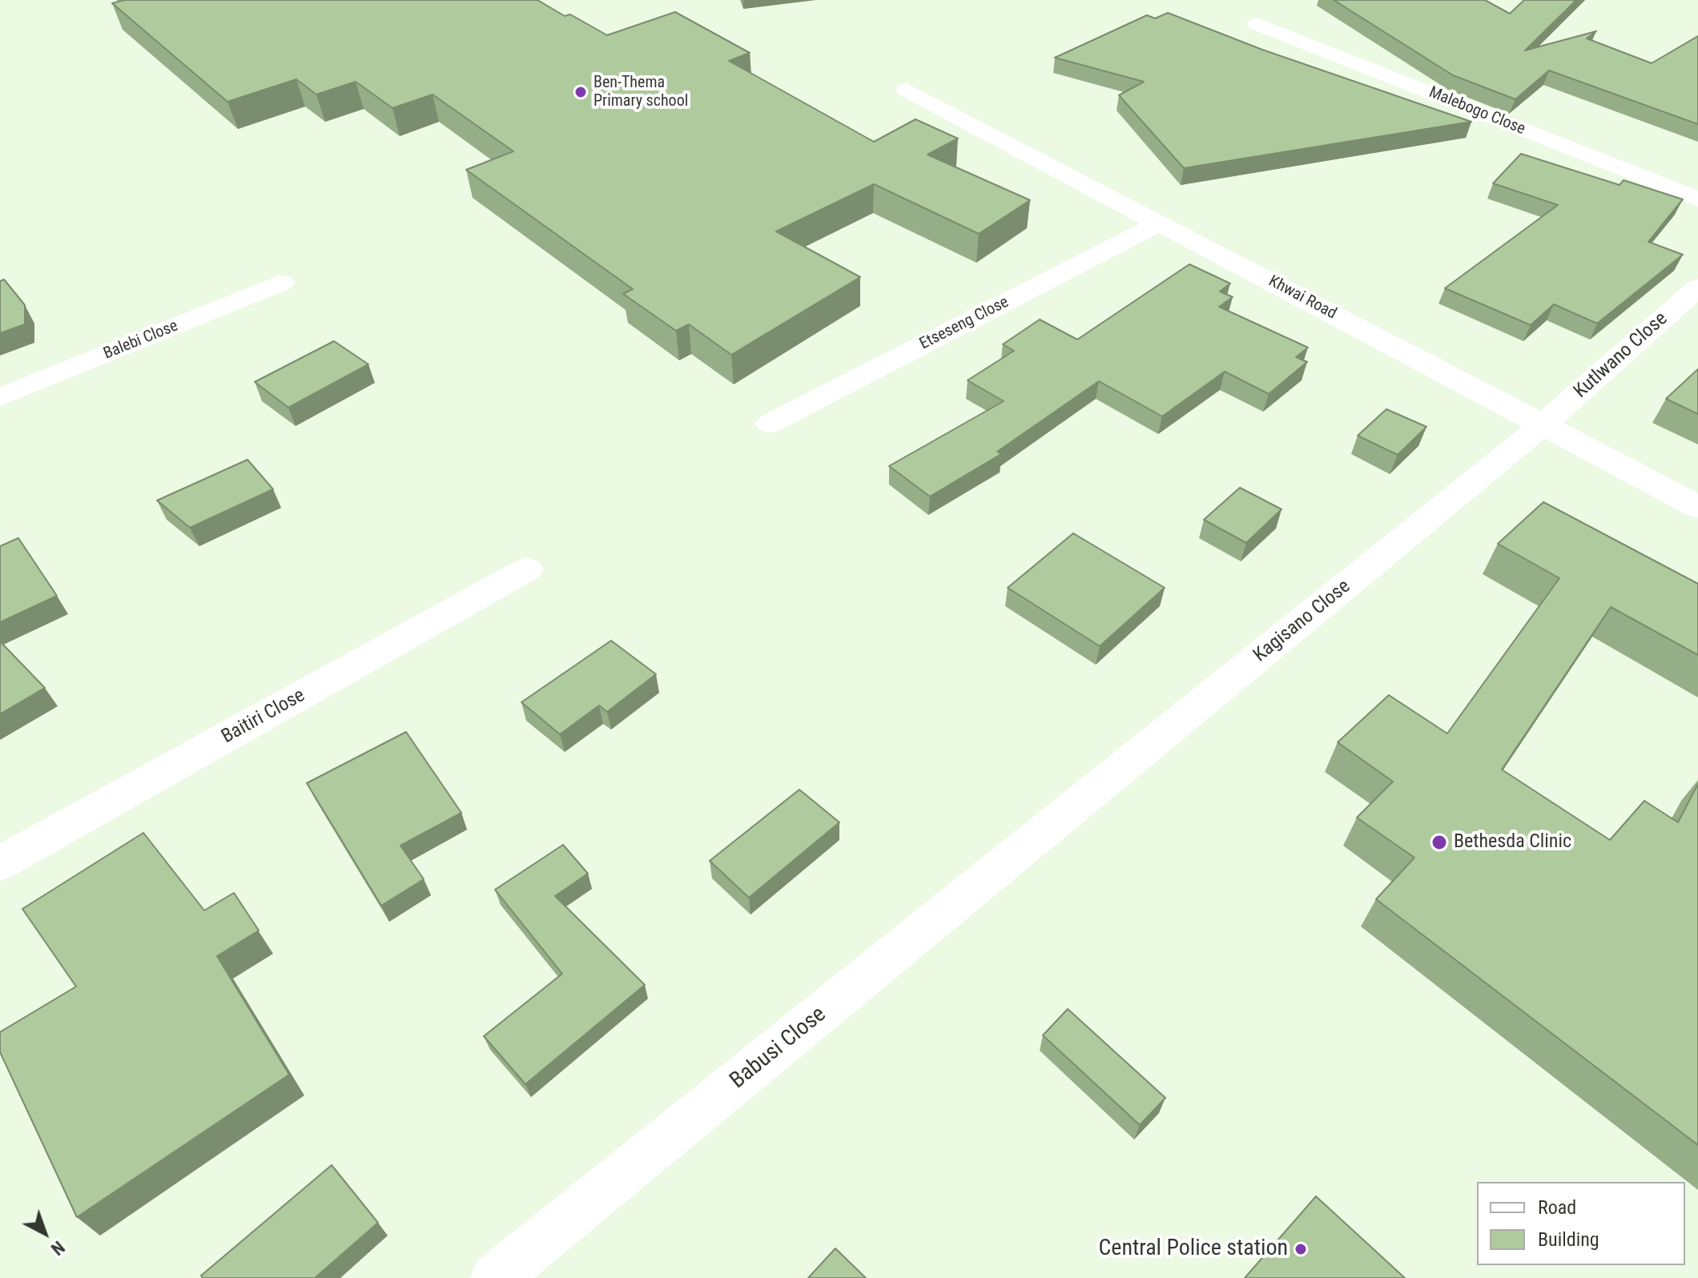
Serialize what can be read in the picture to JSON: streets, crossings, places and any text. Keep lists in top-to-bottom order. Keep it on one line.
{"streets":{"street":["Malebogo Close","Khwai Road","Etseseng Close","Balebi Close","Kutlwano Close","Kagisano Close","Baitiri Close","Babusi Close"]},"crossings":[["Khwai Road","Etseseng Close"],["Khwai Road","Kutlwano Close"],["Khwai Road","Kagisano Close"],["Kutlwano Close","Kagisano Close"],["Kagisano Close","Babusi Close"]],"places":["Ben-Thema Primary school","Bethesda Clinic","Central Police station"],"legend":["Road","Building"],"north":"bottom right"}
